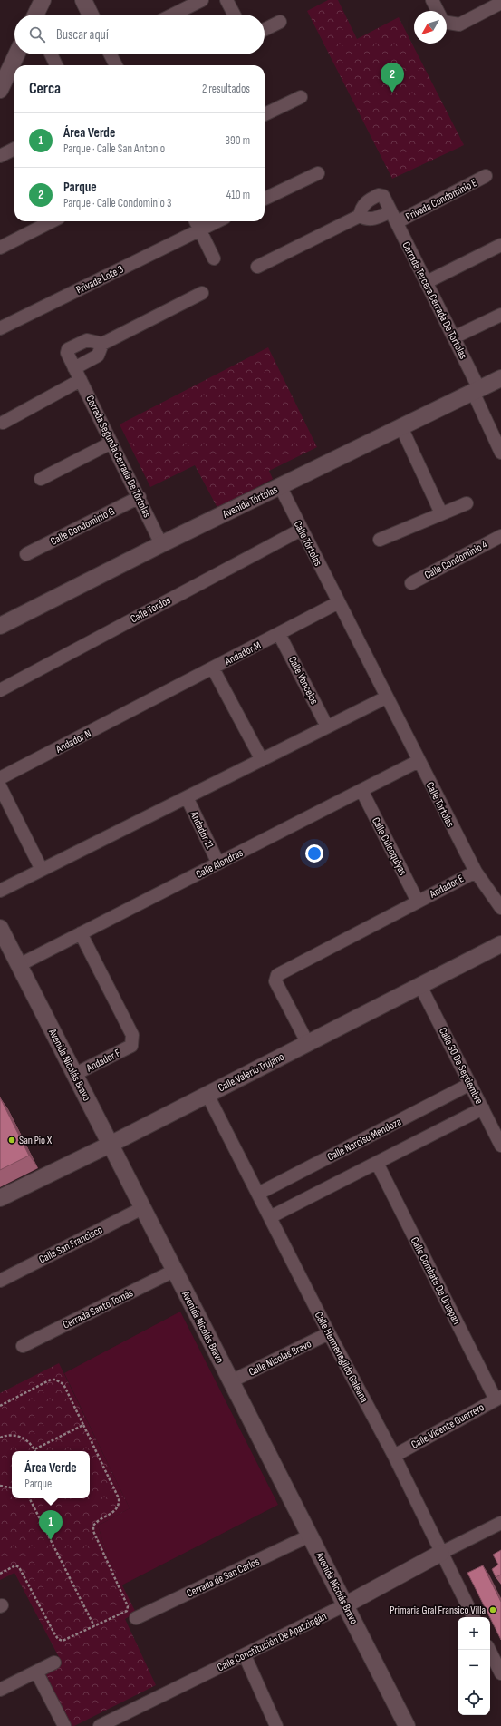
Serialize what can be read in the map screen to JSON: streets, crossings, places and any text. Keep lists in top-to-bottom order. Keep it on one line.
{"streets":{"street":["Privada Condominio E","Privada Lote 3","Cerrada Tercera Cerrada De Tórtolas","Cerrada Segunda Cerrada De Tórtolas","Avenida Tórtolas","Calle Condominio G","Calle Tórtolas","Calle Condominio 4","Calle Tordos","Andador M","Calle Vencejos","Andador N","Andador 11","Calle Culcoquiyas","Calle Alondras","Andador E","Andador F","Avenida Nicolás Bravo","Calle 30 De Septiembre","Calle Valerio Trujano","Calle Narciso Mendoza","Calle San Francisco","Calle Combate De Uruapan","Cerrada Santo Tomás","Calle Hermenegildo Galeana","Calle Nicolás Bravo","Calle Vicente Guerrero","Cerrada de San Carlos","Calle Constitución De Apatzingán"]},"crossings":[["Privada Condominio E","Cerrada Tercera Cerrada De Tórtolas"],["Cerrada Tercera Cerrada De Tórtolas","Avenida Tórtolas"],["Cerrada Segunda Cerrada De Tórtolas","Avenida Tórtolas"],["Cerrada Segunda Cerrada De Tórtolas","Calle Condominio G"],["Avenida Tórtolas","Calle Tórtolas"],["Calle Tórtolas","Calle Tordos"],["Calle Tórtolas","Andador M"],["Calle Tórtolas","Calle Alondras"],["Calle Tórtolas","Andador E"],["Andador M","Calle Vencejos"],["Andador M","Andador N"],["Andador 11","Calle Alondras"],["Calle Culcoquiyas","Calle Alondras"],["Calle Culcoquiyas","Andador E"],["Calle Alondras","Andador F"],["Calle Alondras","Avenida Nicolás Bravo"],["Andador E","Calle Valerio Trujano"],["Andador F","Avenida Nicolás Bravo"],["Avenida Nicolás Bravo","Calle Valerio Trujano"],["Avenida Nicolás Bravo","Calle San Francisco"],["Avenida Nicolás Bravo","Cerrada Santo Tomás"],["Avenida Nicolás Bravo","Calle Nicolás Bravo"],["Avenida Nicolás Bravo","Cerrada de San Carlos"],["Avenida Nicolás Bravo","Calle Constitución De Apatzingán"],["Calle 30 De Septiembre","Calle Valerio Trujano"],["Calle 30 De Septiembre","Calle Narciso Mendoza"],["Calle Valerio Trujano","Calle Hermenegildo Galeana"],["Calle Narciso Mendoza","Calle Hermenegildo Galeana"],["Calle Combate De Uruapan","Calle Vicente Guerrero"],["Calle Hermenegildo Galeana","Calle Nicolás Bravo"],["Calle Hermenegildo Galeana","Calle Vicente Guerrero"],["Calle Hermenegildo Galeana","Calle Constitución De Apatzingán"]],"places":["San Pio X","Primaria Gral Fransico Villa"],"north":"bottom left","page":{"search":"Buscar aquí","pins":["2","1"],"heading":["Cerca","2 resultados"],"list":[{"mark":"1","name":"Área Verde","note":"Parque · Calle San Antonio","value":"390 m"},{"mark":"2","name":"Parque","note":"Parque · Calle Condominio 3","value":"410 m"}],"popup":["Área Verde","Parque"],"map_buttons":["+","−"]}}
